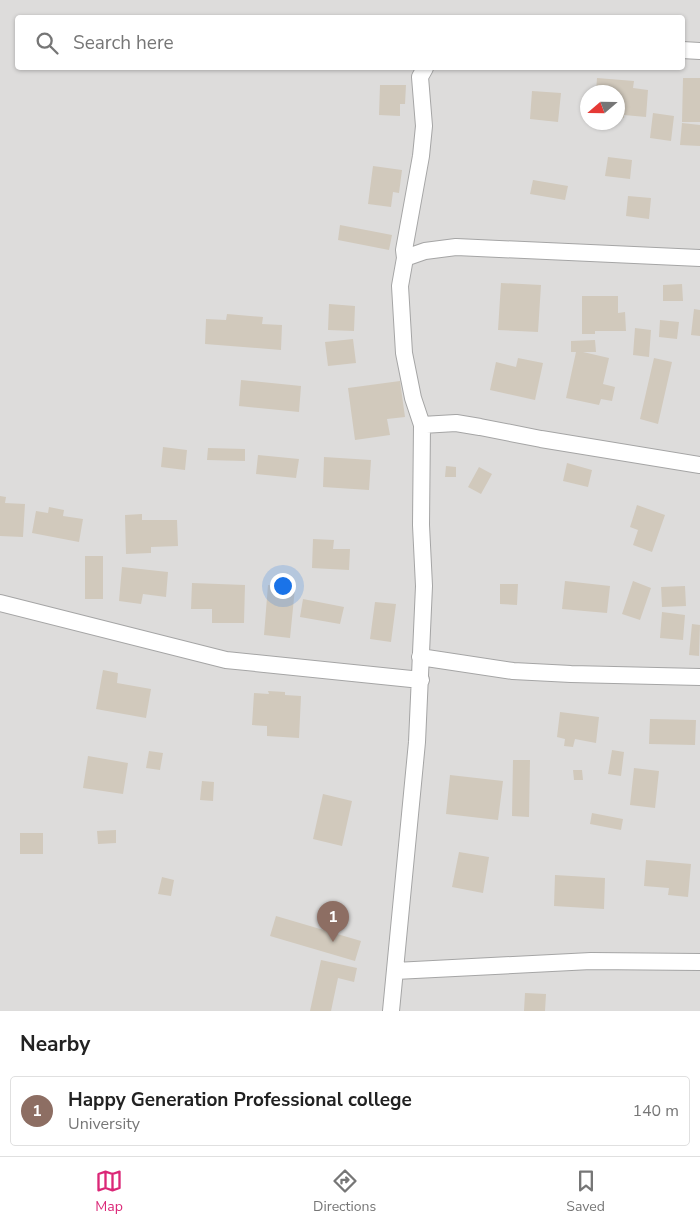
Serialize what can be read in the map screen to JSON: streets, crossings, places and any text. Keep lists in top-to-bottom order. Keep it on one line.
{"north":"left","page":{"search":"Search here","pins":"1","heading":"Nearby","list":[{"mark":"1","name":"Happy Generation Professional college","note":"University","value":"140 m"}],"nav":["Map","Directions","Saved"]}}
